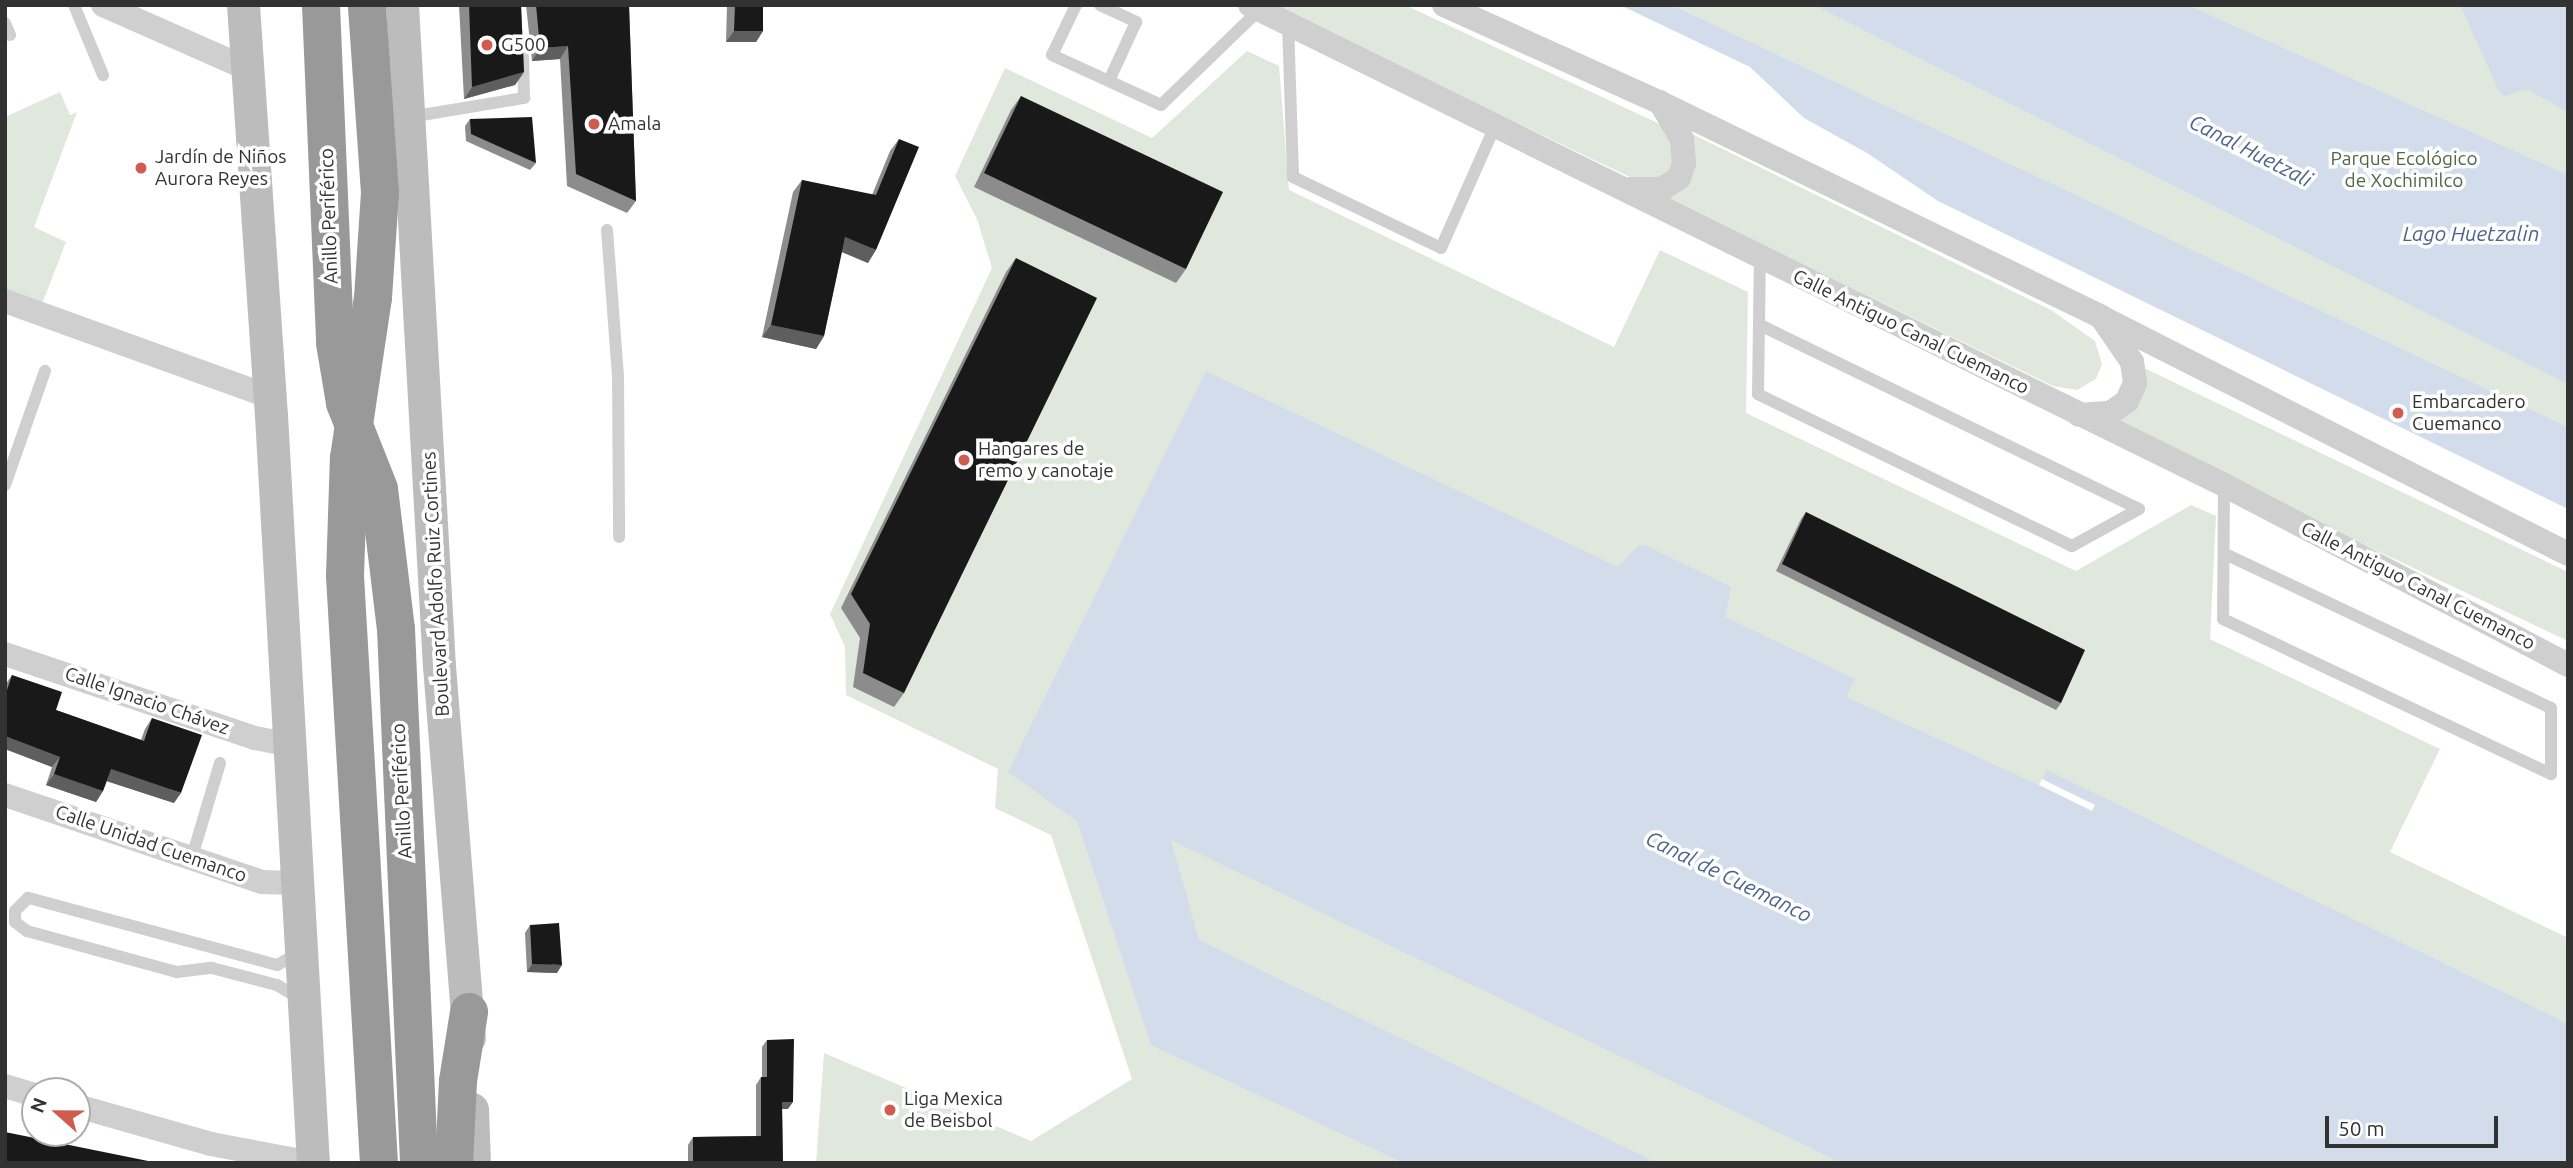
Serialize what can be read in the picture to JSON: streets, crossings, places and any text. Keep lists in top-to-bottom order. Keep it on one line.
{"streets":{"highway":["Anillo Periférico"],"main road":["Boulevard Adolfo Ruiz Cortines"],"street":["Calle Antiguo Canal Cuemanco","Calle Ignacio Chávez","Calle Unidad Cuemanco"]},"water":["Canal Huetzali","Lago Huetzalin","Canal de Cuemanco"],"parks":["Parque Ecológico de Xochimilco"],"places":["G500","Amala","Jardín de Niños Aurora Reyes","Embarcadero Cuemanco","Hangares de remo y canotaje","Liga Mexica de Beisbol"],"scale_bar":"50 m","north":"left"}
